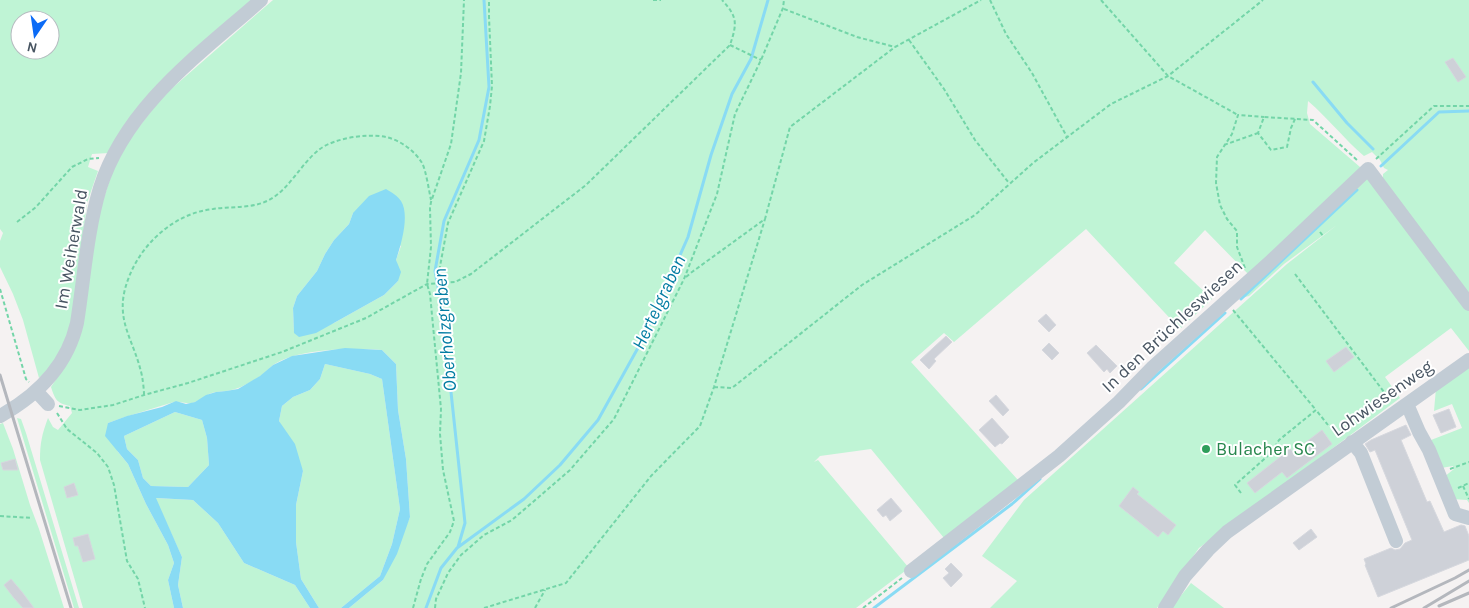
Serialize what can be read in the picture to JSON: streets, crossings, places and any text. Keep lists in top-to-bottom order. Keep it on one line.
{"streets":{"street":["Im Weiherwald","In den Brüchleswiesen","Lohwiesenweg"]},"water":["Hertelgraben","Oberholzgraben"],"places":["Bulacher SC"],"north":"bottom"}
